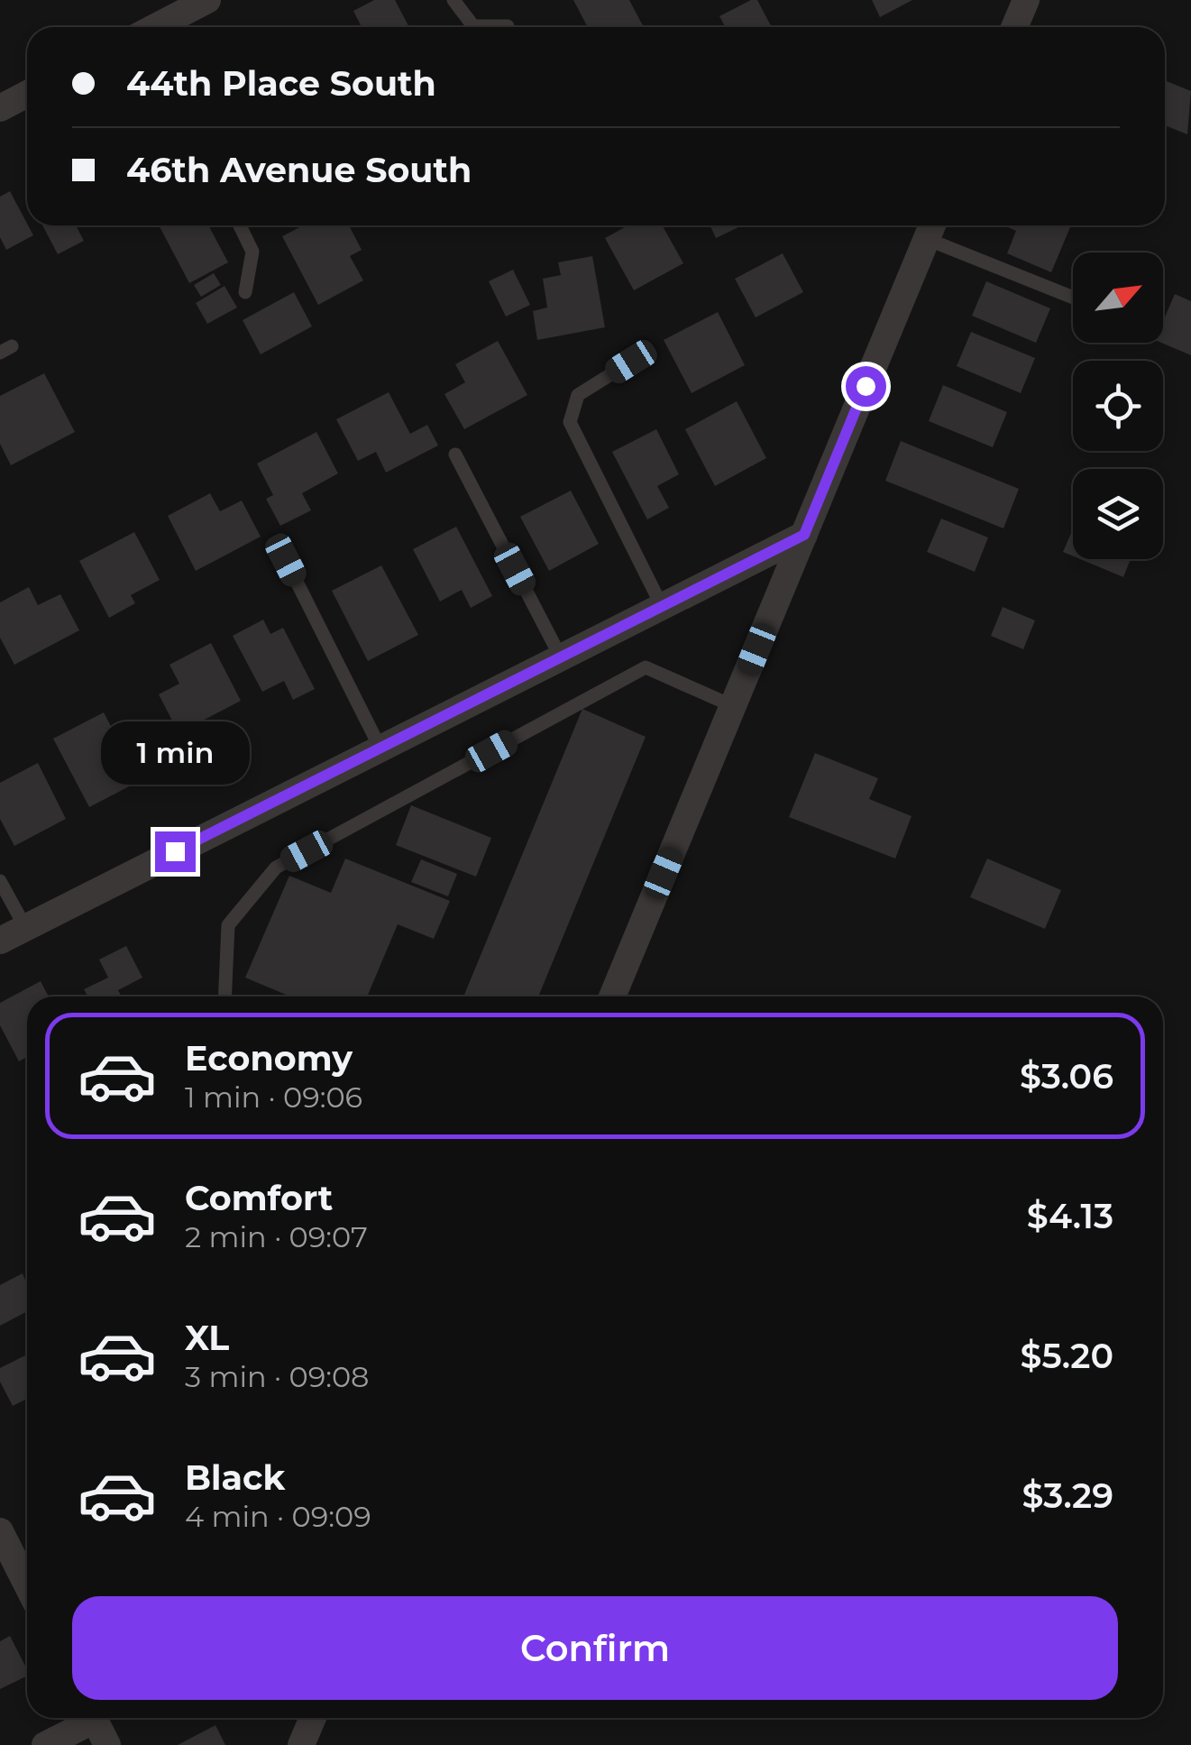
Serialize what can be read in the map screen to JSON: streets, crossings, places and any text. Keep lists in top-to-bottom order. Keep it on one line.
{"north":"top right","page":{"banner":["44th Place South","46th Avenue South"],"bubble":"1 min","list":[{"name":"Economy","note":"1 min · 09:06","value":"$3.06"},{"name":"Comfort","note":"2 min · 09:07","value":"$4.13"},{"name":"XL","note":"3 min · 09:08","value":"$5.20"},{"name":"Black","note":"4 min · 09:09","value":"$3.29"}],"buttons":"Confirm"}}
